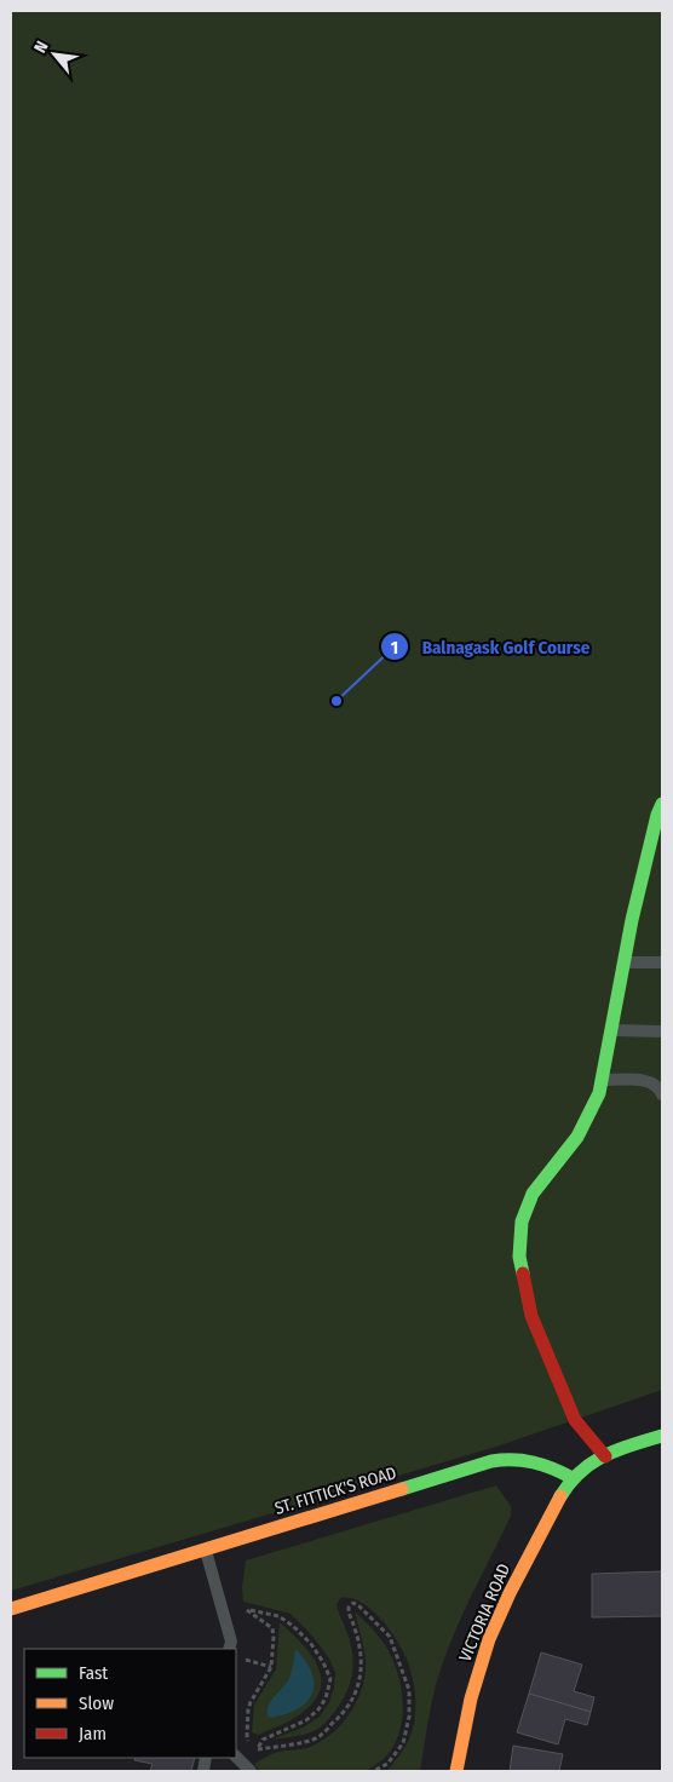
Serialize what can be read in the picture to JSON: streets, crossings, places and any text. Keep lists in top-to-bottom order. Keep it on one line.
{"streets":{"street":["ST. FITTICK'S ROAD","VICTORIA ROAD"]},"crossings":[["ST. FITTICK'S ROAD","VICTORIA ROAD"]],"places":["Balnagask Golf Course"],"legend":["Fast","Slow","Jam"],"north":"top left"}
